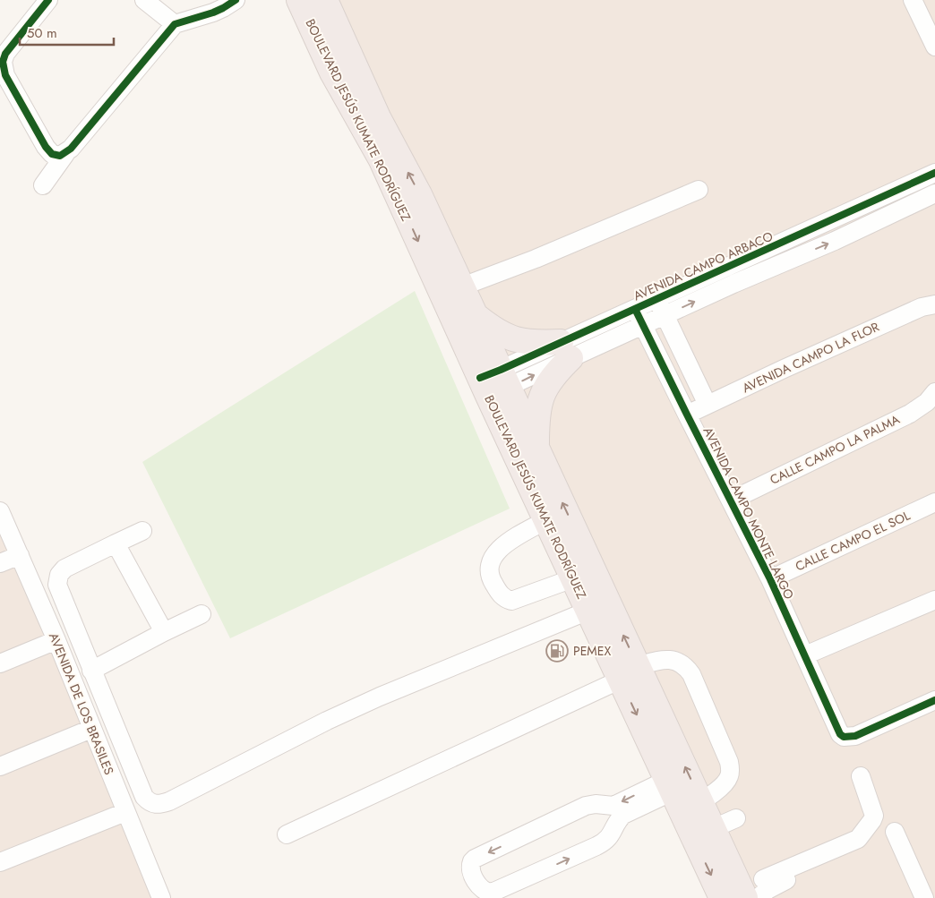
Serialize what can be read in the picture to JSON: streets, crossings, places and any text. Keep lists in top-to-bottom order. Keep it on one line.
{"streets":{"highway":["BOULEVARD JESÚS KUMATE RODRÍGUEZ"],"street":["AVENIDA CAMPO ARBACO","AVENIDA CAMPO LA FLOR","CALLE CAMPO LA PALMA","AVENIDA CAMPO MONTE LARGO","CALLE CAMPO EL SOL","AVENIDA DE LOS BRASILES"]},"crossings":[["BOULEVARD JESÚS KUMATE RODRÍGUEZ","AVENIDA CAMPO ARBACO"],["AVENIDA CAMPO ARBACO","AVENIDA CAMPO MONTE LARGO"],["AVENIDA CAMPO LA FLOR","AVENIDA CAMPO MONTE LARGO"],["CALLE CAMPO LA PALMA","AVENIDA CAMPO MONTE LARGO"],["AVENIDA CAMPO MONTE LARGO","CALLE CAMPO EL SOL"]],"places":{"fuel station":["PEMEX"]},"scale_bar":"50 m"}
